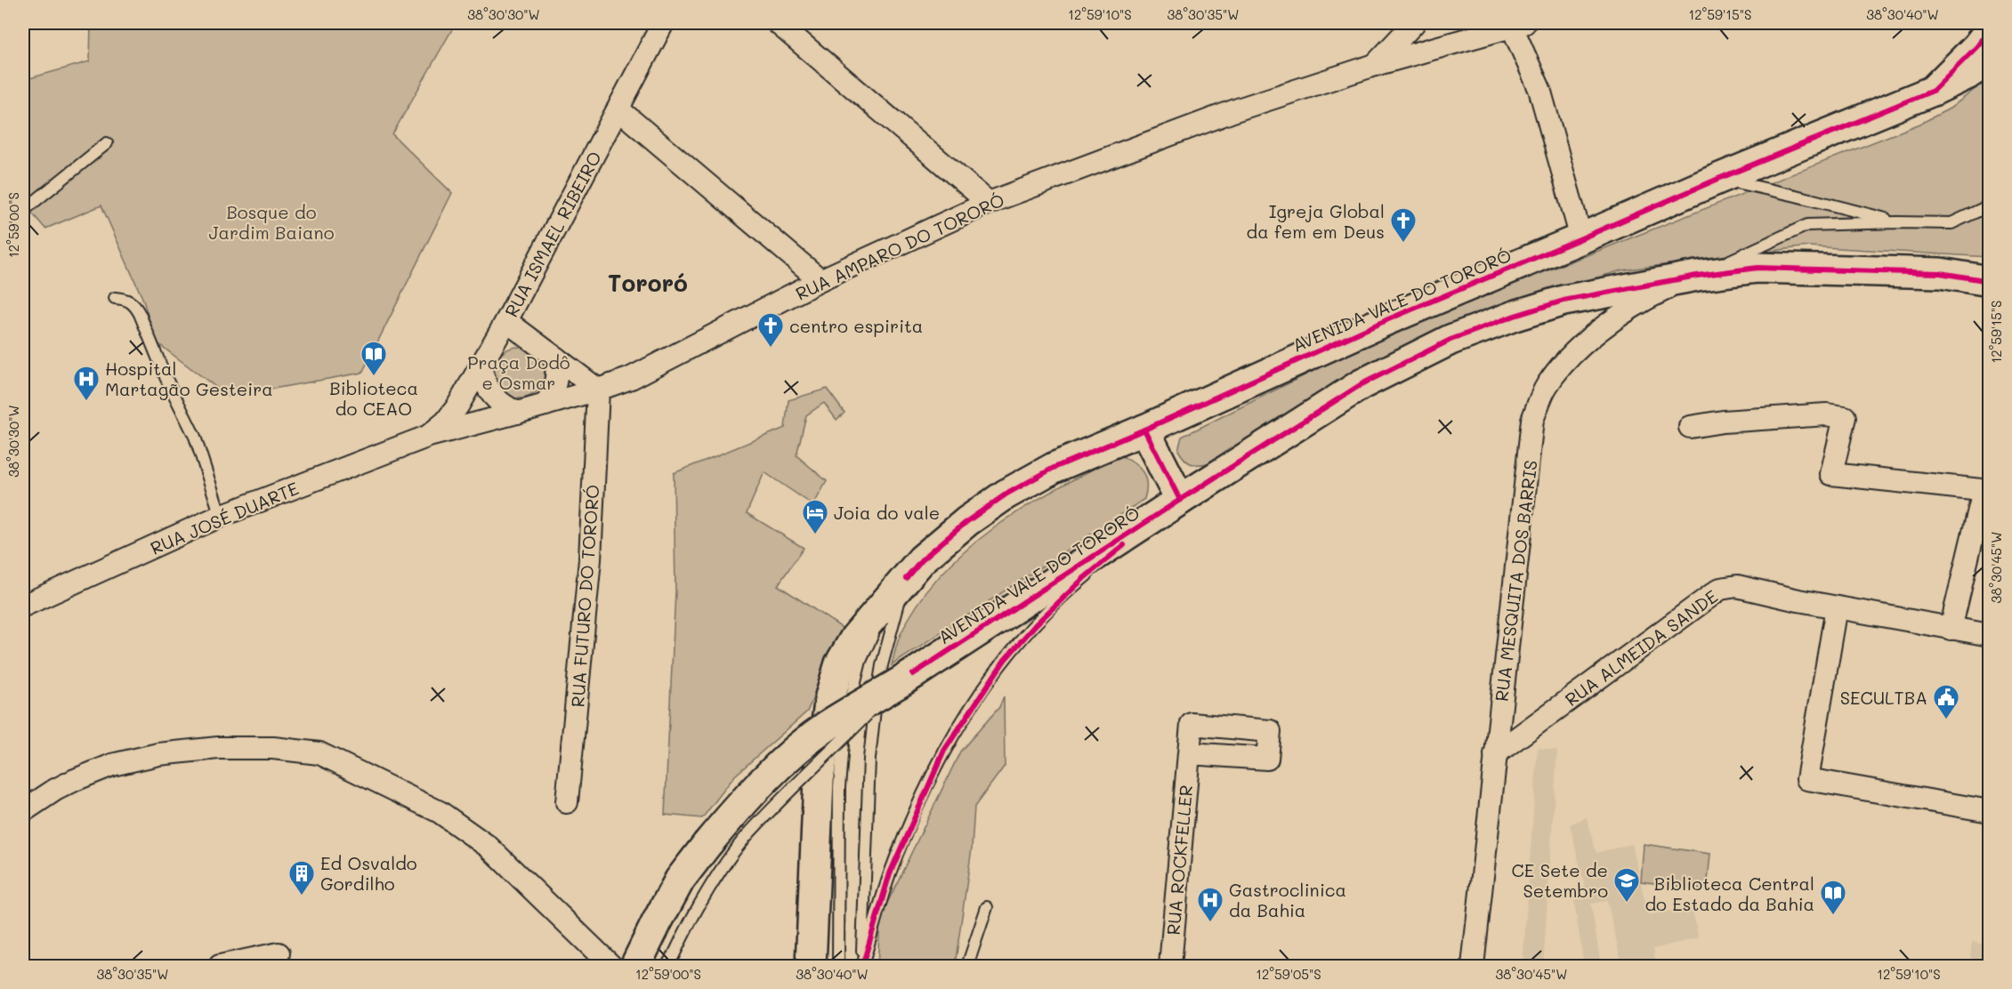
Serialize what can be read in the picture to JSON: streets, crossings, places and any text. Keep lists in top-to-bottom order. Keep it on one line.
{"streets":{"street":["RUA ISMAEL RIBEIRO","RUA AMPARO DO TORORÓ","AVENIDA VALE DO TORORÓ","RUA JOSÉ DUARTE","RUA MESQUITA DOS BARRIS","RUA FUTURO DO TORORÓ","RUA ALMEIDA SANDE","RUA ROCKFELLER"]},"crossings":[["RUA ISMAEL RIBEIRO","RUA AMPARO DO TORORÓ"],["RUA ISMAEL RIBEIRO","RUA JOSÉ DUARTE"],["RUA AMPARO DO TORORÓ","RUA JOSÉ DUARTE"],["RUA AMPARO DO TORORÓ","RUA FUTURO DO TORORÓ"],["AVENIDA VALE DO TORORÓ","RUA MESQUITA DOS BARRIS"],["RUA MESQUITA DOS BARRIS","RUA ALMEIDA SANDE"]],"districts":["Tororó"],"parks":["Bosque do Jardim Baiano","Praça Dodô e Osmar"],"places":{"church":["Igreja Global da fem em Deus","centro espirita"],"library":["Biblioteca do CEAO","Biblioteca Central do Estado da Bahia"],"hospital":["Hospital Martagão Gesteira","Gastroclinica da Bahia"],"hotel":["Joia do vale"],"public building":["SECULTBA"],"building":["Ed Osvaldo Gordilho"],"school or university":["CE Sete de Setembro"]},"coordinates":["38°30'30\"W","12°59'10\"S","38°30'35\"W","12°59'15\"S","38°30'40\"W","12°59'00\"S","38°30'45\"W","12°59'05\"S"]}
